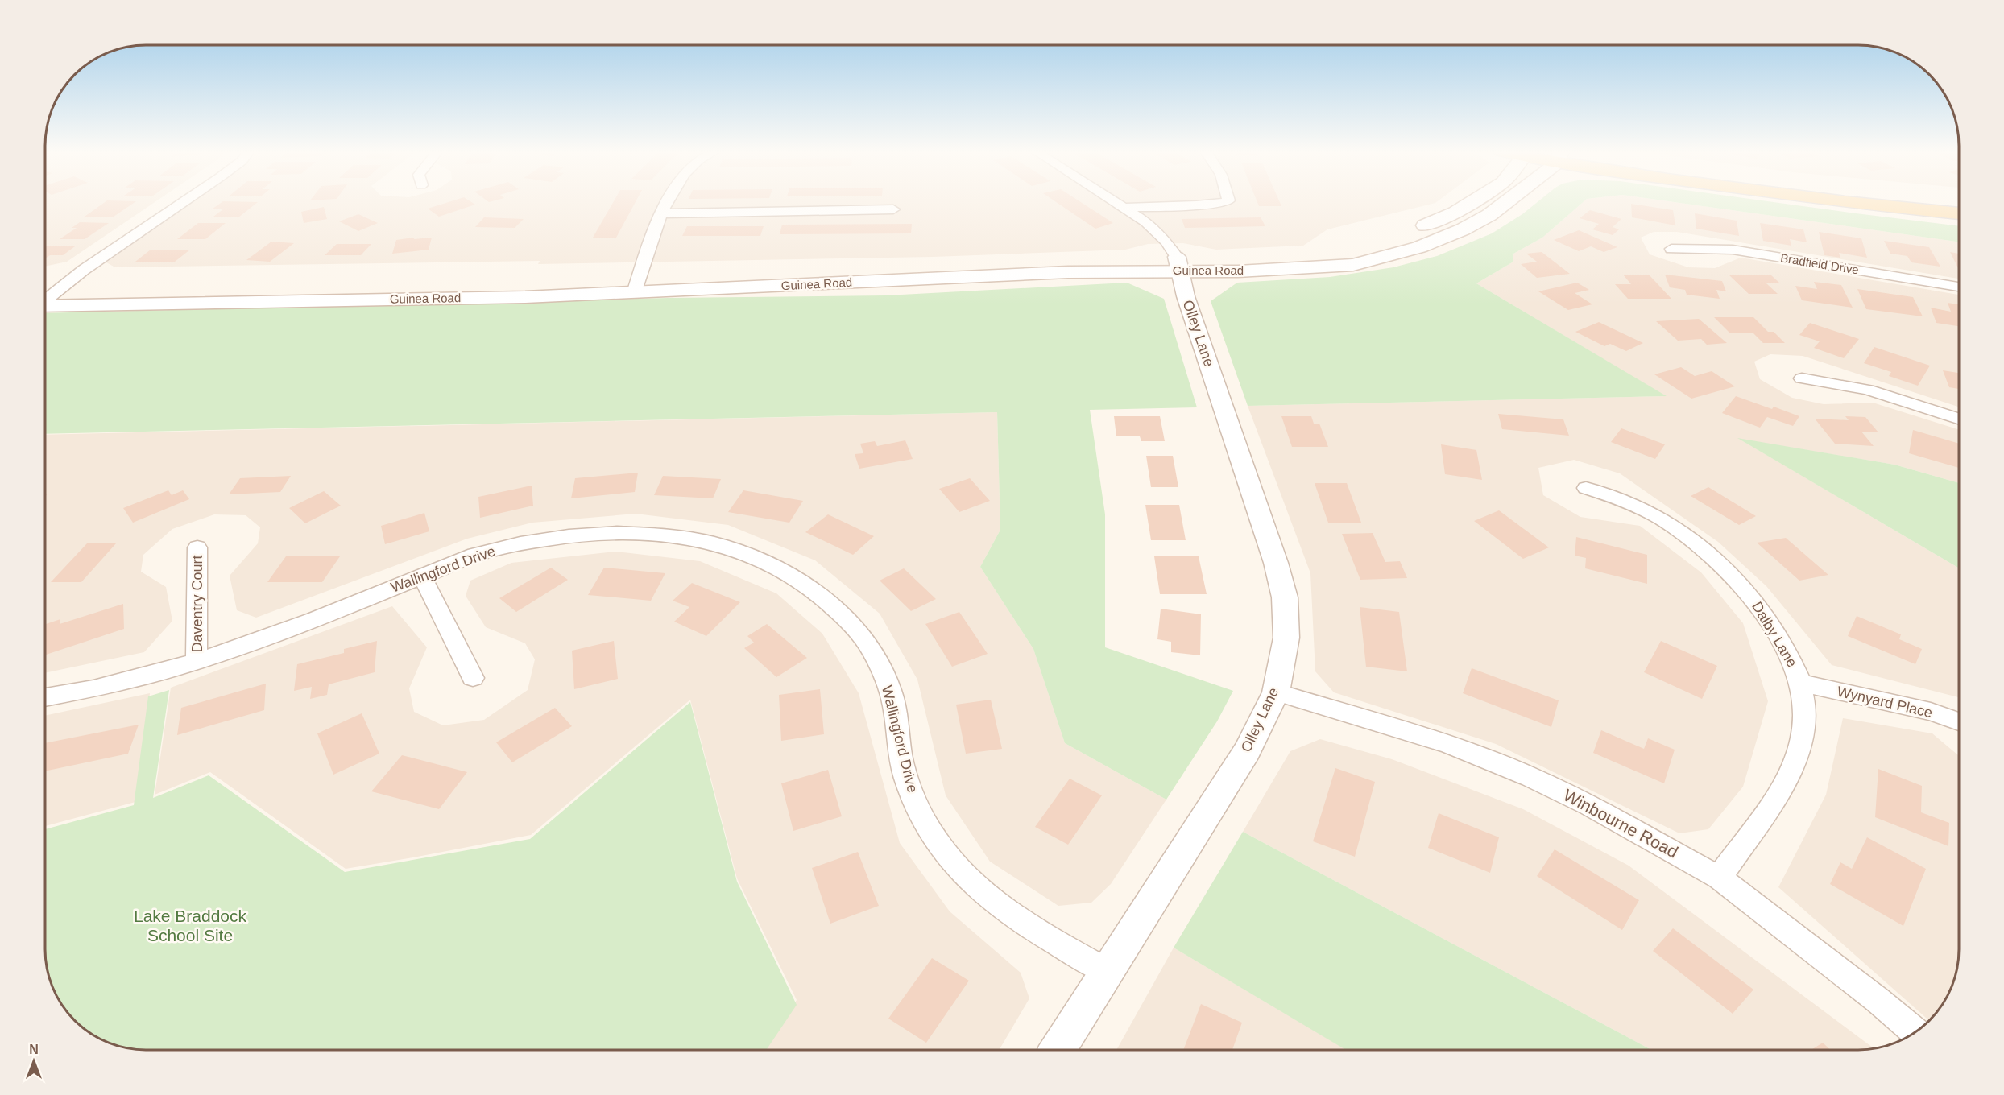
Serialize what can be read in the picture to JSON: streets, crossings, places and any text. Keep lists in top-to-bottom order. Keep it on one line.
{"streets":{"main road":["Guinea Road"],"street":["Bradfield Drive","Olley Lane","Wallingford Drive","Daventry Court","Dalby Lane","Wynyard Place","Winbourne Road"]},"crossings":[["Guinea Road","Olley Lane"],["Olley Lane","Wallingford Drive"],["Olley Lane","Winbourne Road"],["Wallingford Drive","Daventry Court"],["Dalby Lane","Wynyard Place"],["Dalby Lane","Winbourne Road"]],"parks":["Lake Braddock School Site"],"north":"top"}
